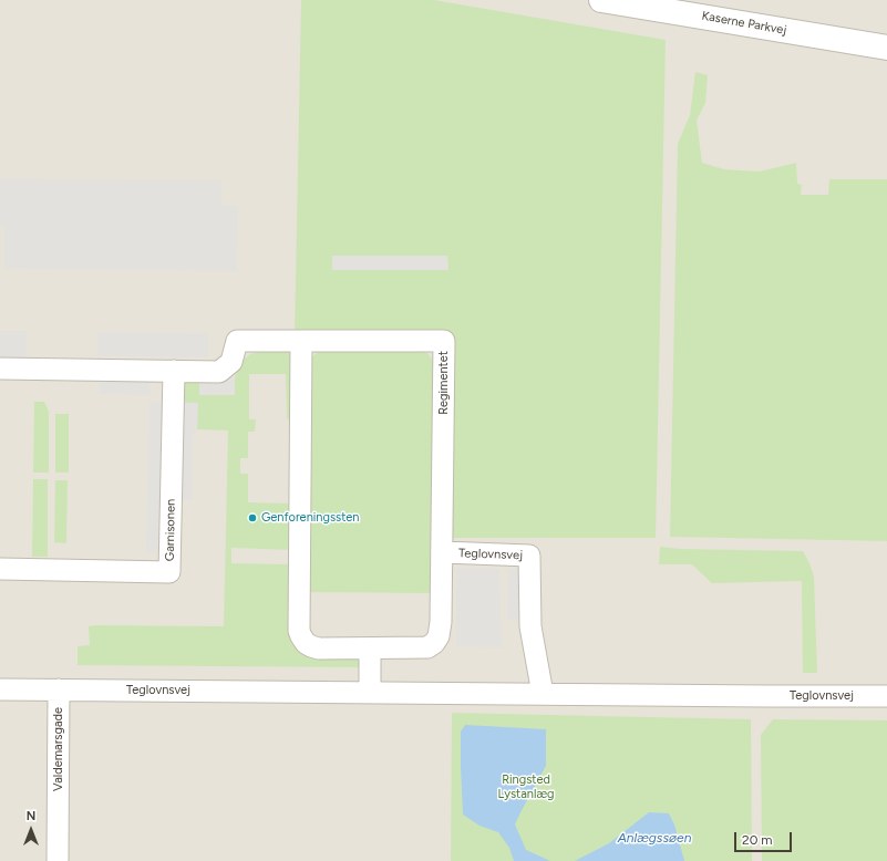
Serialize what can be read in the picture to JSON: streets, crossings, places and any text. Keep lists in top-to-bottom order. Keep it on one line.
{"streets":{"street":["Kaserne Parkvej","Regimentet","Garnisonen","Teglovnsvej","Valdemarsgade"]},"crossings":[["Regimentet","Garnisonen"],["Regimentet","Teglovnsvej"],["Teglovnsvej","Valdemarsgade"]],"water":["Anlægssøen"],"parks":["Ringsted Lystanlæg"],"places":["Genforeningssten"],"scale_bar":"20 m","north":"top"}
